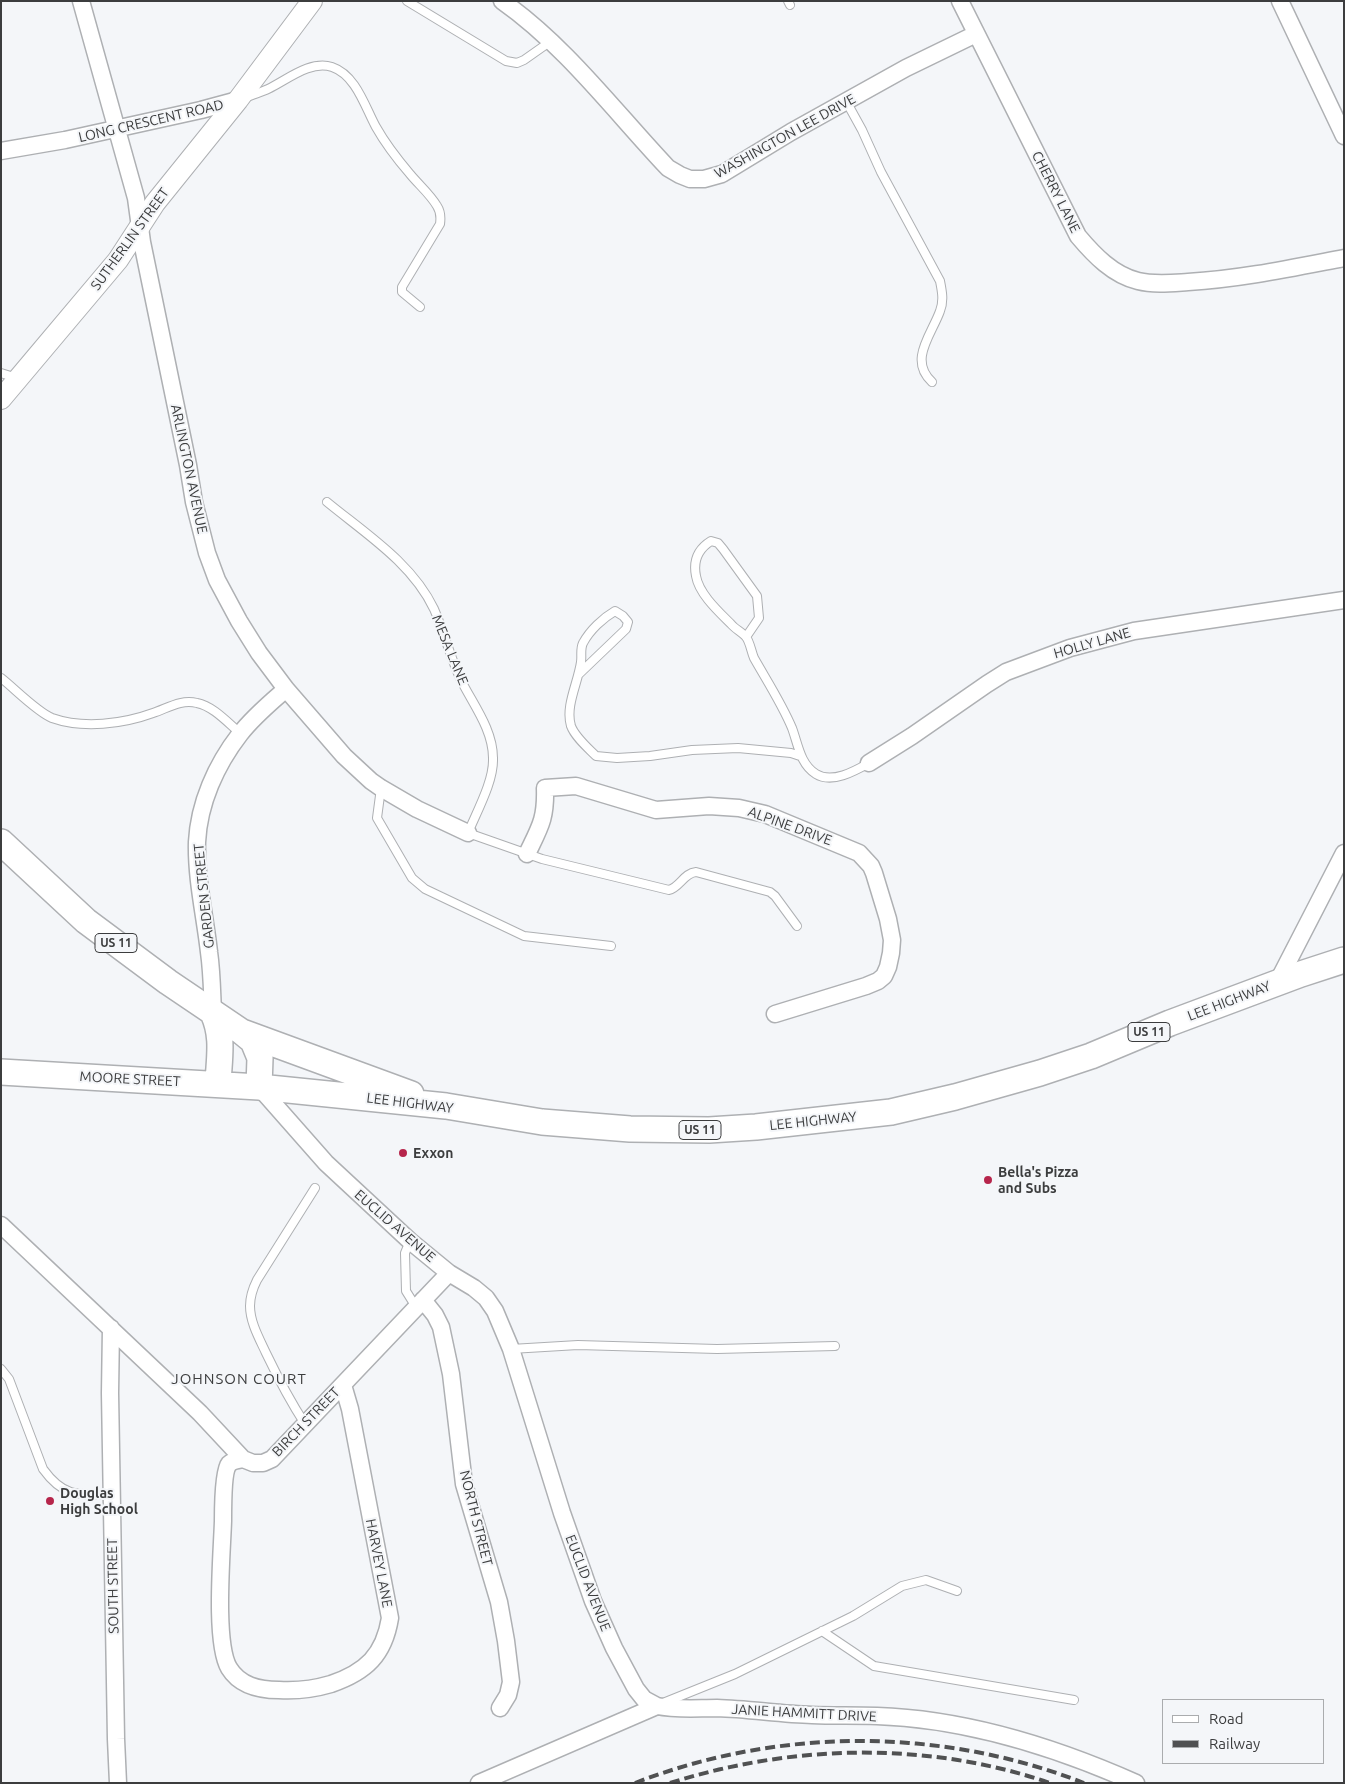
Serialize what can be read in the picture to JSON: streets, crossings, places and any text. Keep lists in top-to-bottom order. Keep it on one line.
{"streets":{"main road":["US 11","LEE HIGHWAY","MOORE STREET"],"street":["LONG CRESCENT ROAD","WASHINGTON LEE DRIVE","CHERRY LANE","SUTHERLIN STREET","ARLINGTON AVENUE","HOLLY LANE","ALPINE DRIVE","GARDEN STREET","EUCLID AVENUE","BIRCH STREET","NORTH STREET","HARVEY LANE","SOUTH STREET","JANIE HAMMITT DRIVE"],"lane":["MESA LANE"]},"crossings":[["LONG CRESCENT ROAD","SUTHERLIN STREET"],["LONG CRESCENT ROAD","ARLINGTON AVENUE"],["WASHINGTON LEE DRIVE","CHERRY LANE"],["SUTHERLIN STREET","ARLINGTON AVENUE"],["ARLINGTON AVENUE","MESA LANE"],["ARLINGTON AVENUE","GARDEN STREET"],["GARDEN STREET","US 11"],["US 11","LEE HIGHWAY"],["US 11","MOORE STREET"],["US 11","EUCLID AVENUE"],["LEE HIGHWAY","MOORE STREET"],["LEE HIGHWAY","EUCLID AVENUE"],["MOORE STREET","EUCLID AVENUE"],["EUCLID AVENUE","BIRCH STREET"],["EUCLID AVENUE","JANIE HAMMITT DRIVE"],["BIRCH STREET","NORTH STREET"],["BIRCH STREET","HARVEY LANE"]],"districts":["JOHNSON COURT"],"places":["Exxon","Bella's Pizza and Subs","Douglas High School"],"legend":["Road","Railway"]}
